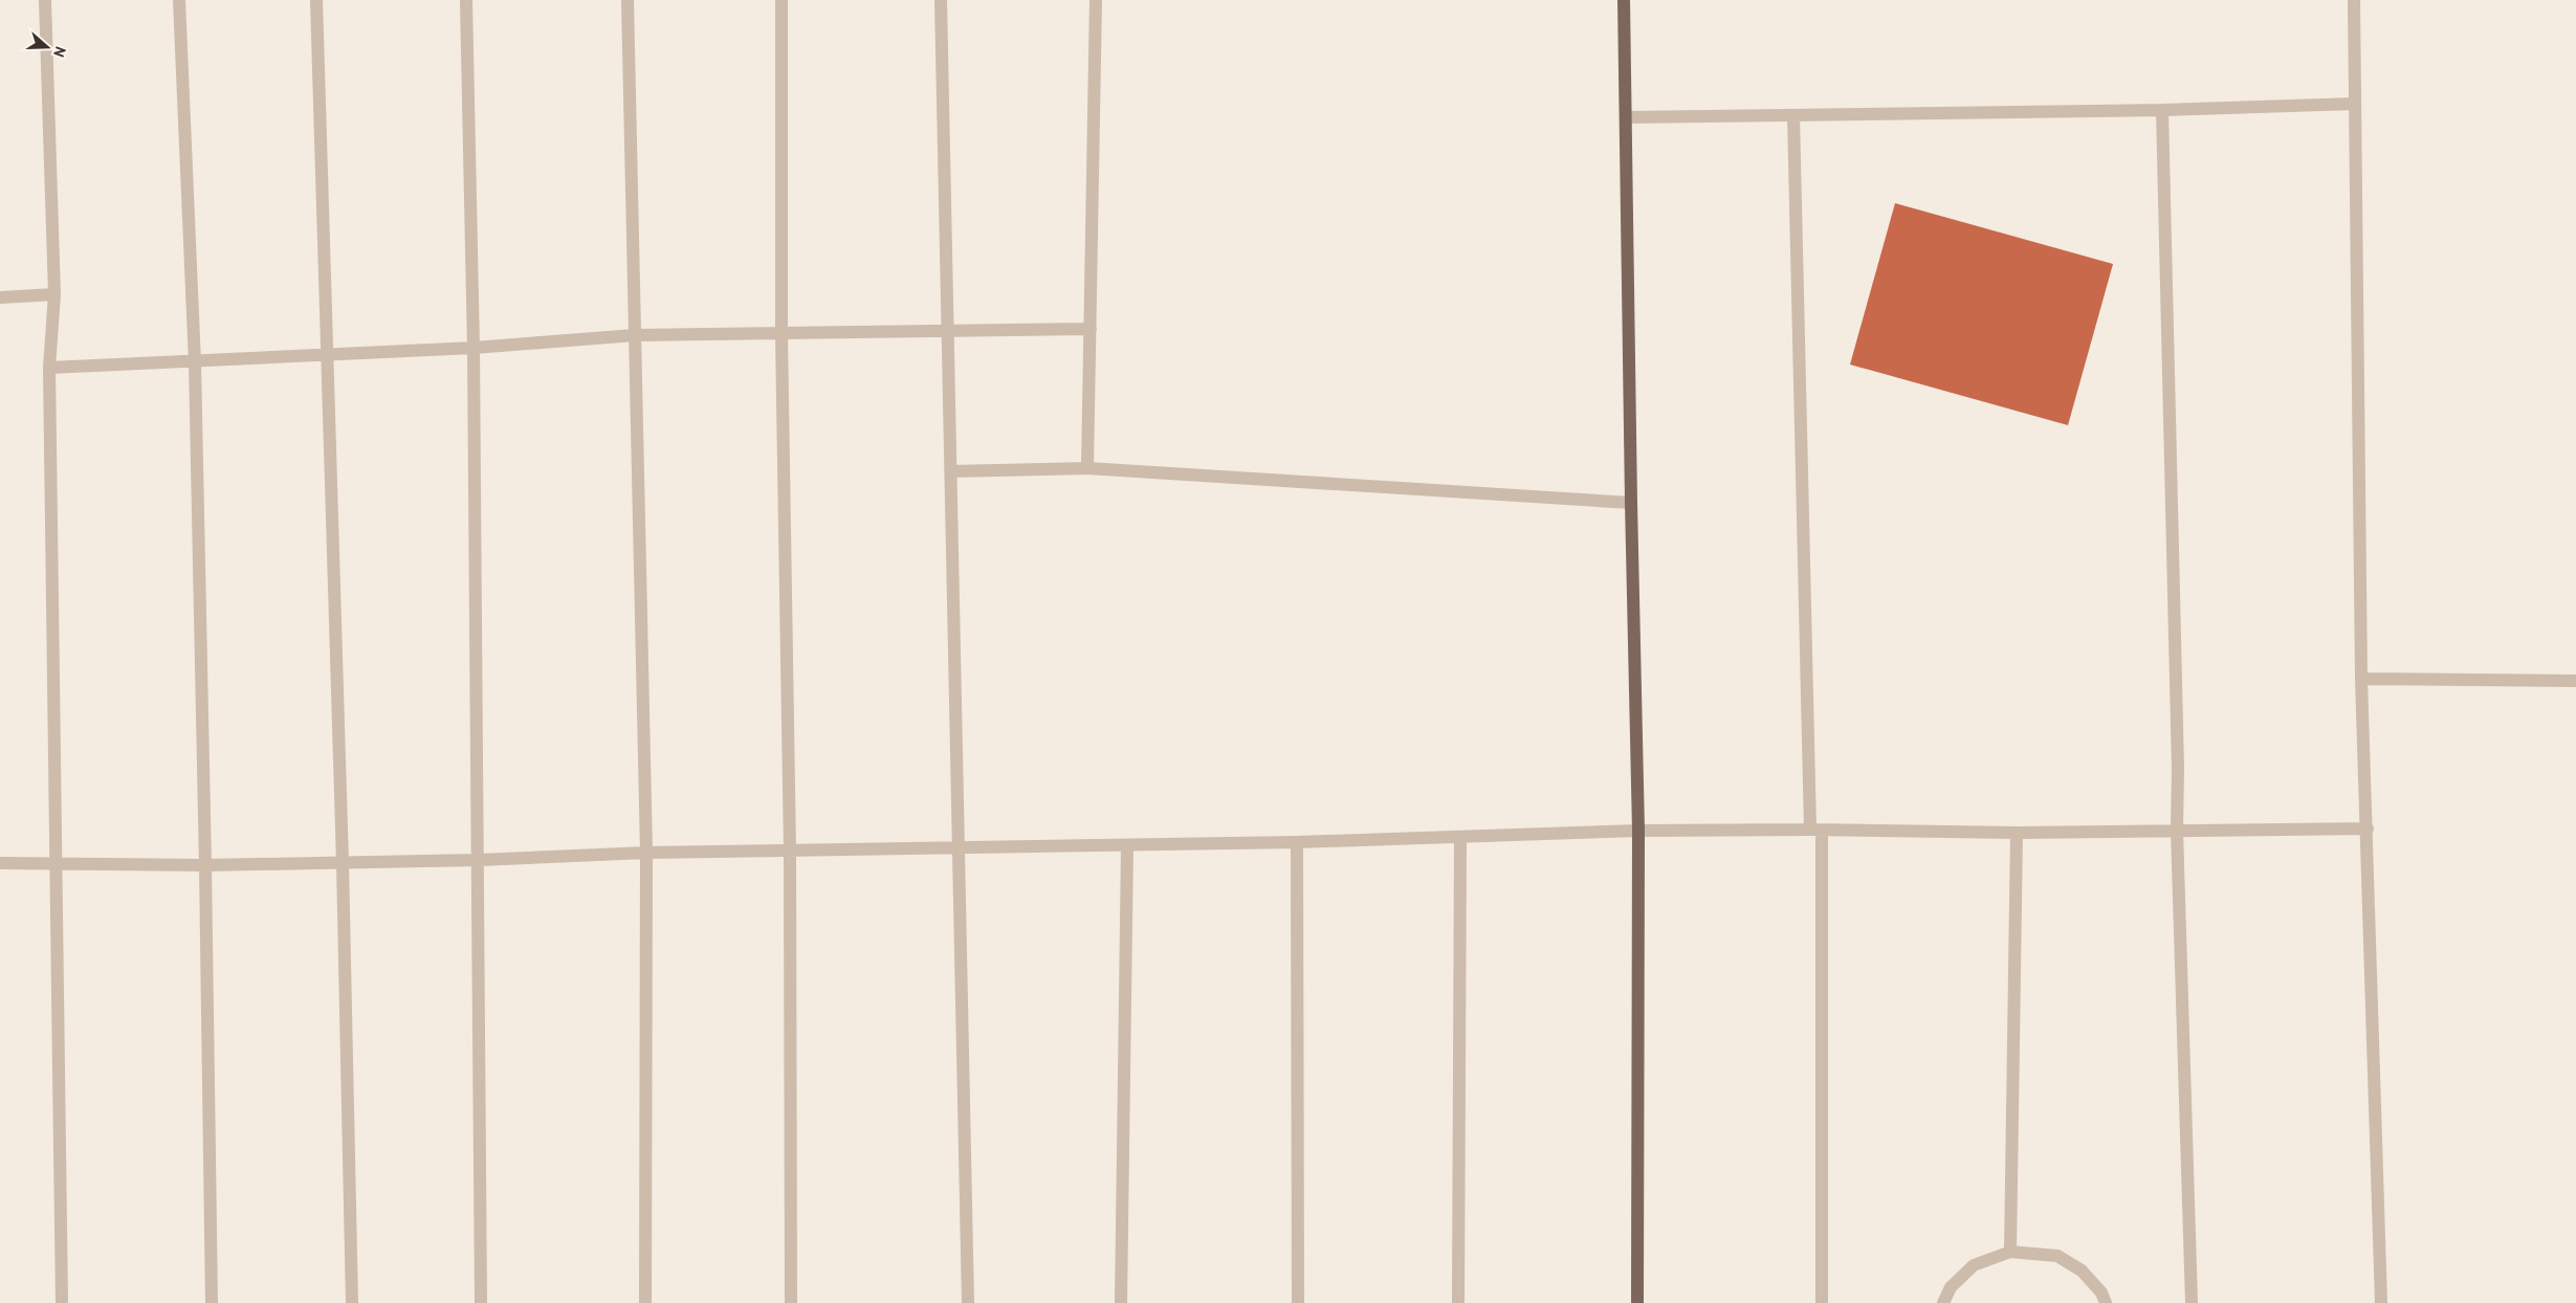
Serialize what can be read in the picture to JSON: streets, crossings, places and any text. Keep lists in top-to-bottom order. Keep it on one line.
{"north":"right"}
